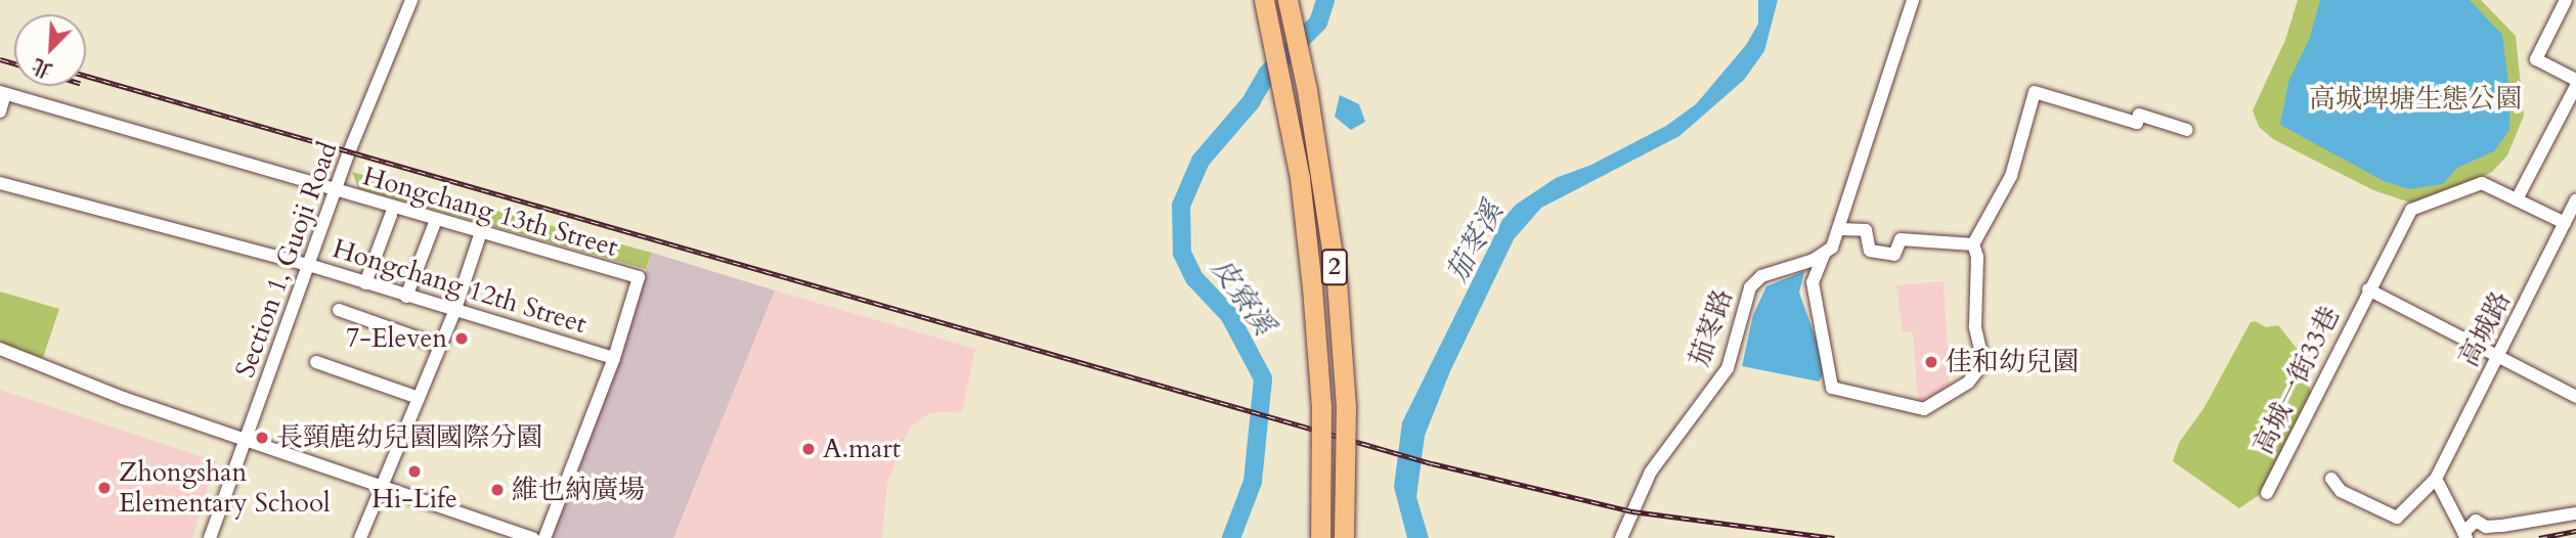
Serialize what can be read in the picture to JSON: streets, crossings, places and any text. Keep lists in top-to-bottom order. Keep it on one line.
{"streets":{"highway":["2"],"street":["Hongchang 13th Street","Section 1, Guoji Road","Hongchang 12th Street","茄苳路","高城路","高城一街33巷"]},"crossings":[["Hongchang 13th Street","Section 1, Guoji Road"],["Hongchang 13th Street","Hongchang 12th Street"],["Section 1, Guoji Road","Hongchang 12th Street"]],"water":["茄苳溪","皮寮溪"],"parks":["高城埤塘生態公園"],"places":["7-Eleven","佳和幼兒園","長頸鹿幼兒園國際分園","A.mart","Hi-Life","Zhongshan Elementary School","維也納廣場"],"north":"bottom left"}
